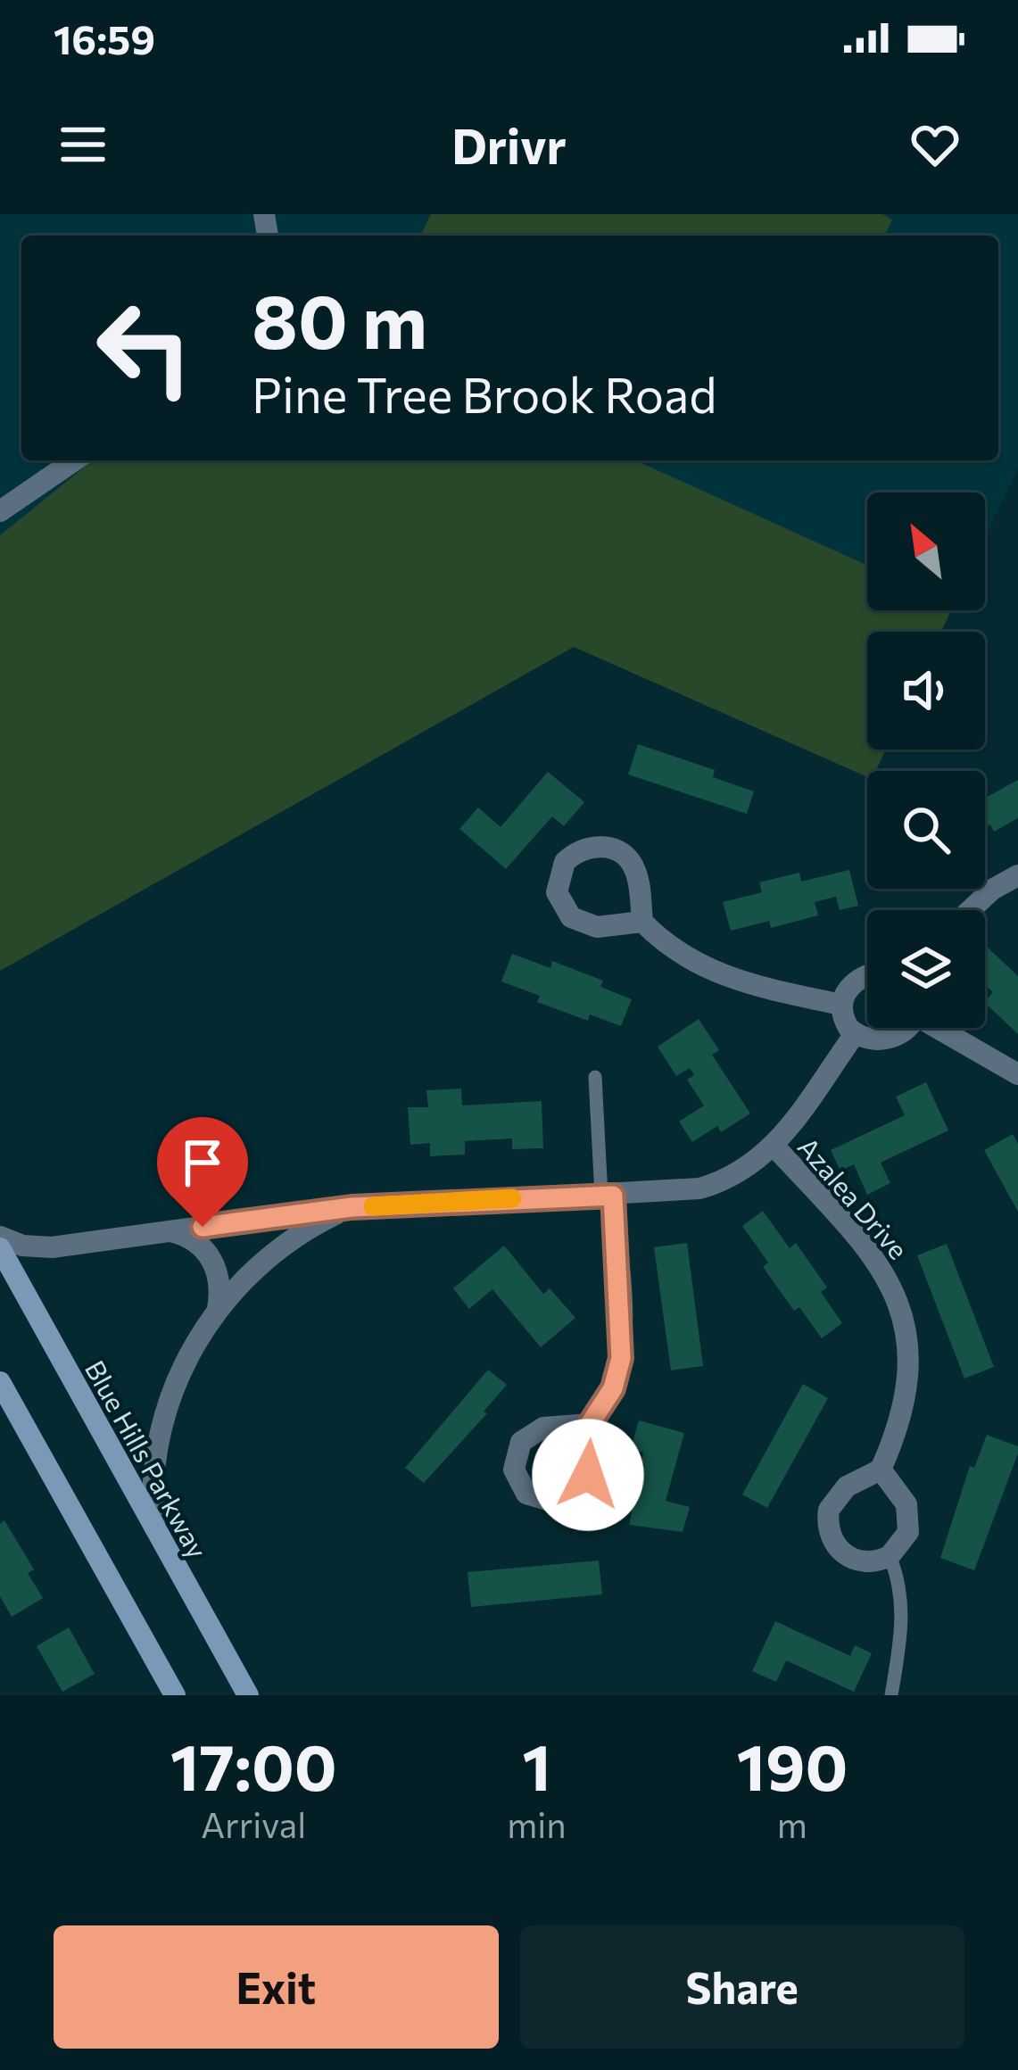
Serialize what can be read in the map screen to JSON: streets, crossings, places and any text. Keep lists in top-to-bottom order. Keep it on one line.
{"streets":{"main road":["Blue Hills Parkway"],"street":["Azalea Drive"]},"north":"top left","page":{"status":"16:59","header":"Drivr","turn":["80 m","Pine Tree Brook Road"],"eta":["17:00","Arrival","1","min","190","m"],"buttons":["Exit","Share"]}}
